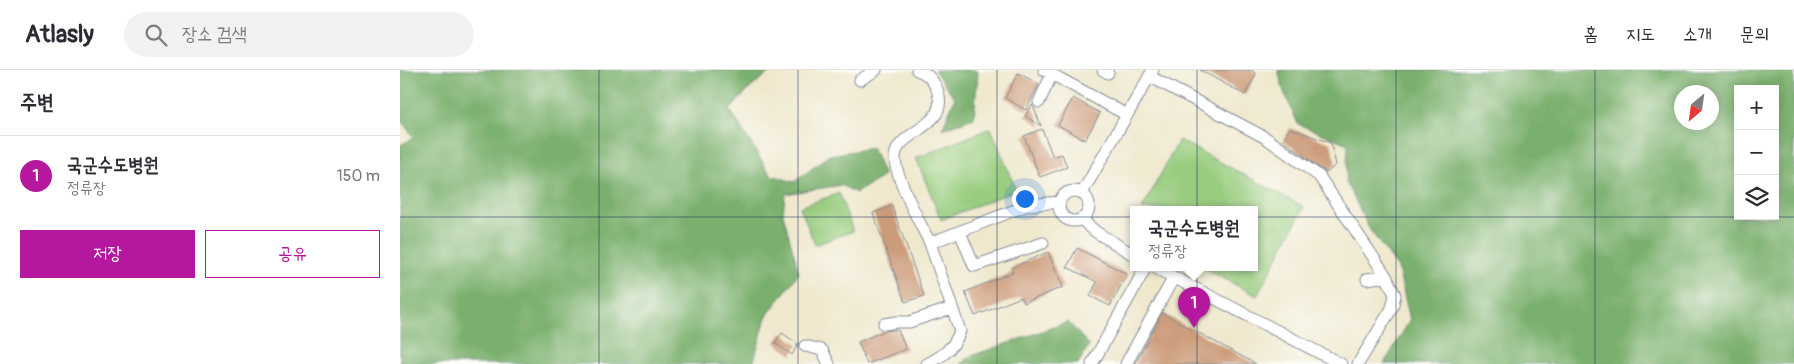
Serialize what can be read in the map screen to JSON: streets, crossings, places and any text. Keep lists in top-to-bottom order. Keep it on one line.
{"north":"bottom left","page":{"header":"Atlasly","search":"장소 검색","nav":["홈","지도","소개","문의"],"heading":"주변","map_buttons":["+","−"],"list":[{"mark":"1","name":"국군수도병원","note":"정류장","value":"150 m"}],"popup":["국군수도병원","정류장"],"buttons":["저장","공유"],"pins":"1"}}
